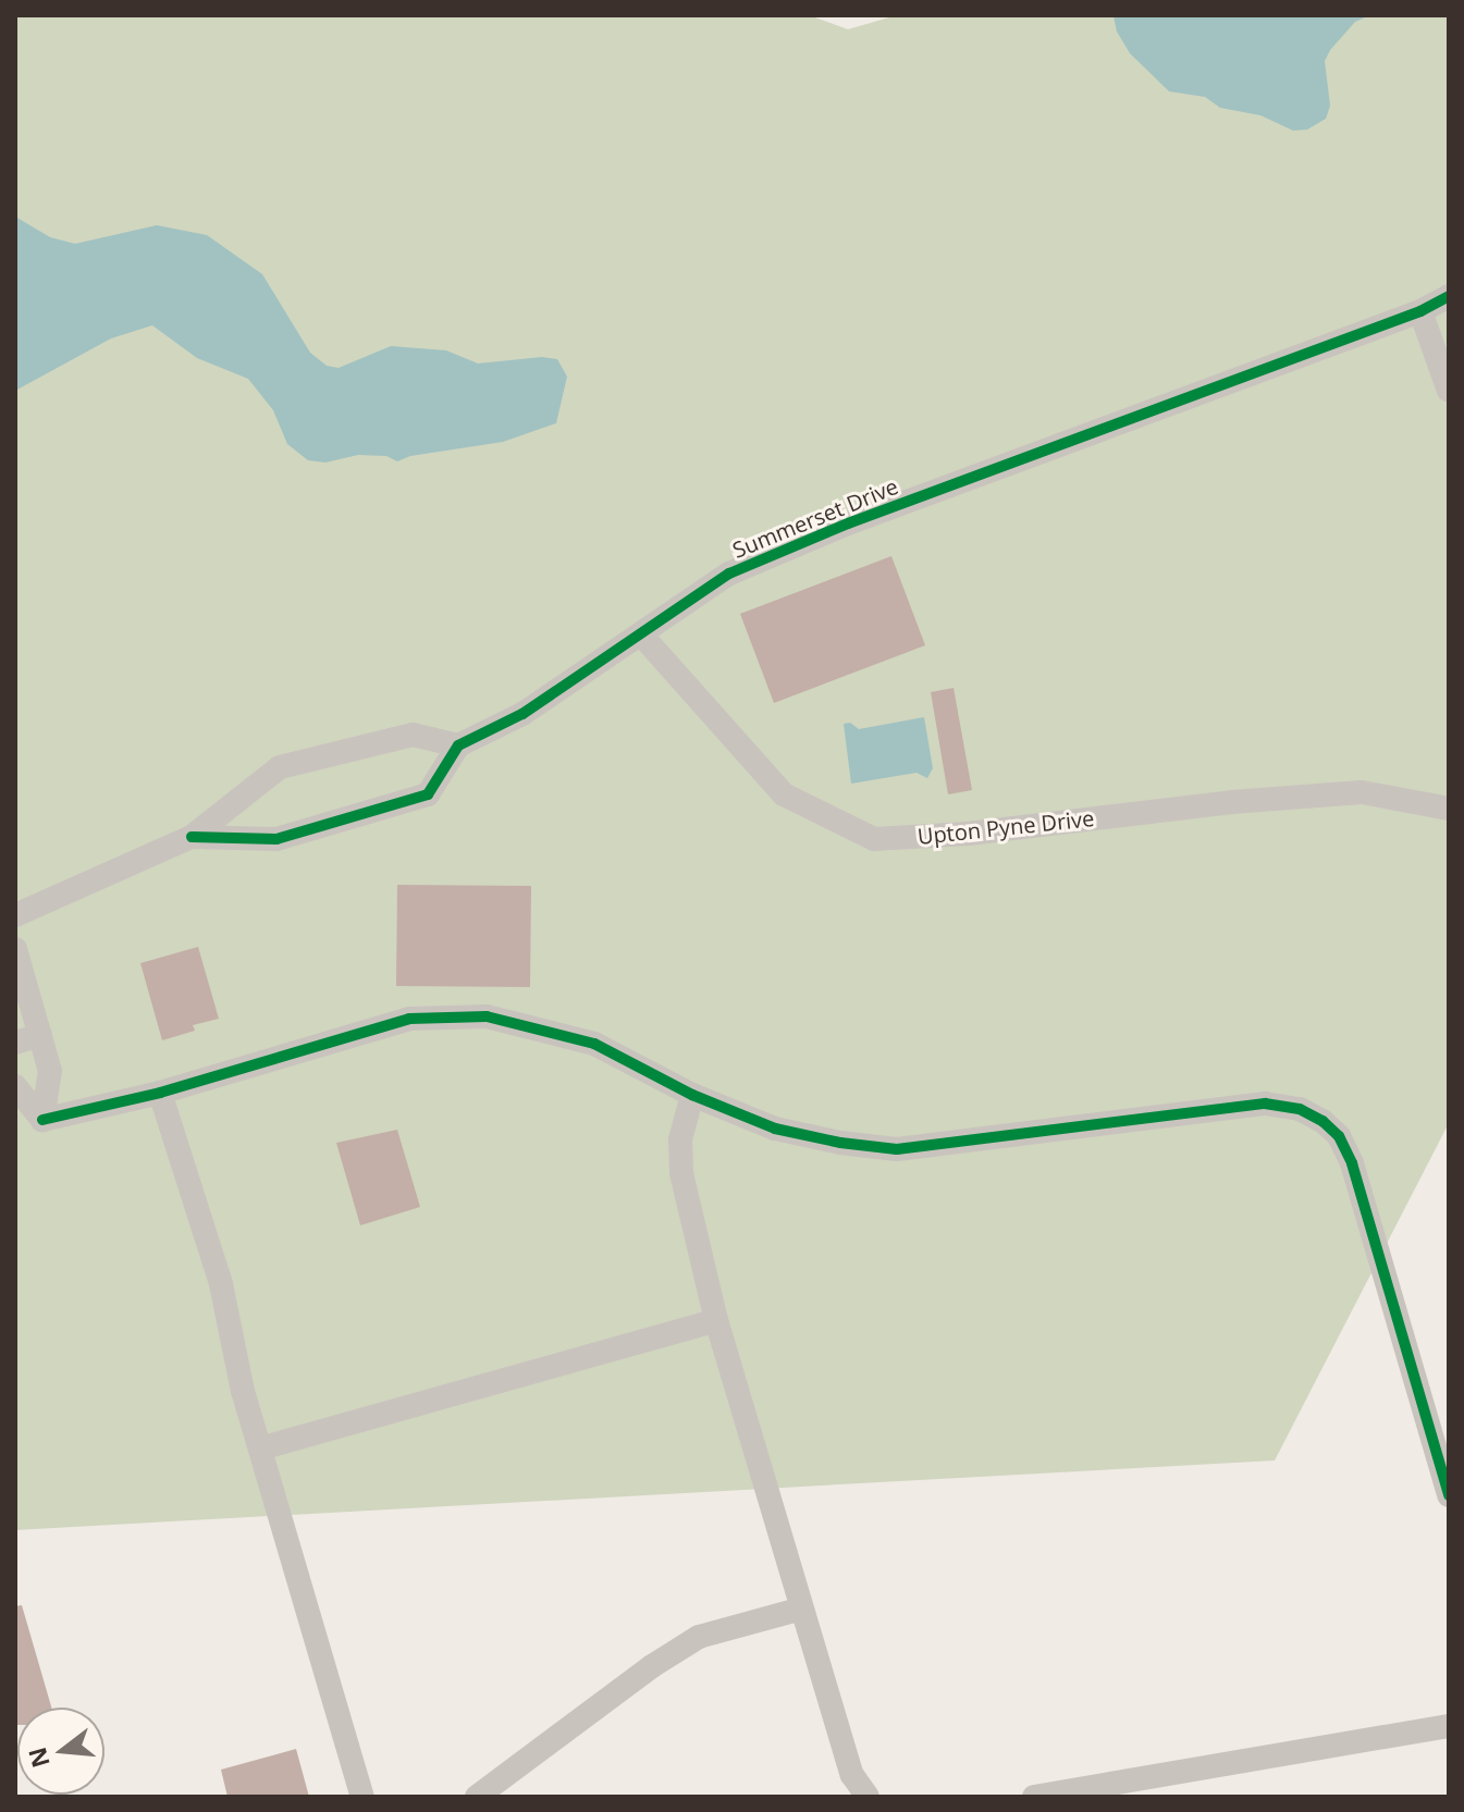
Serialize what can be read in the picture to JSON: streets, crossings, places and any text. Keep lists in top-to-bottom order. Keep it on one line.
{"streets":{"street":["Summerset Drive","Upton Pyne Drive"]},"crossings":[["Summerset Drive","Upton Pyne Drive"]],"north":"left"}
